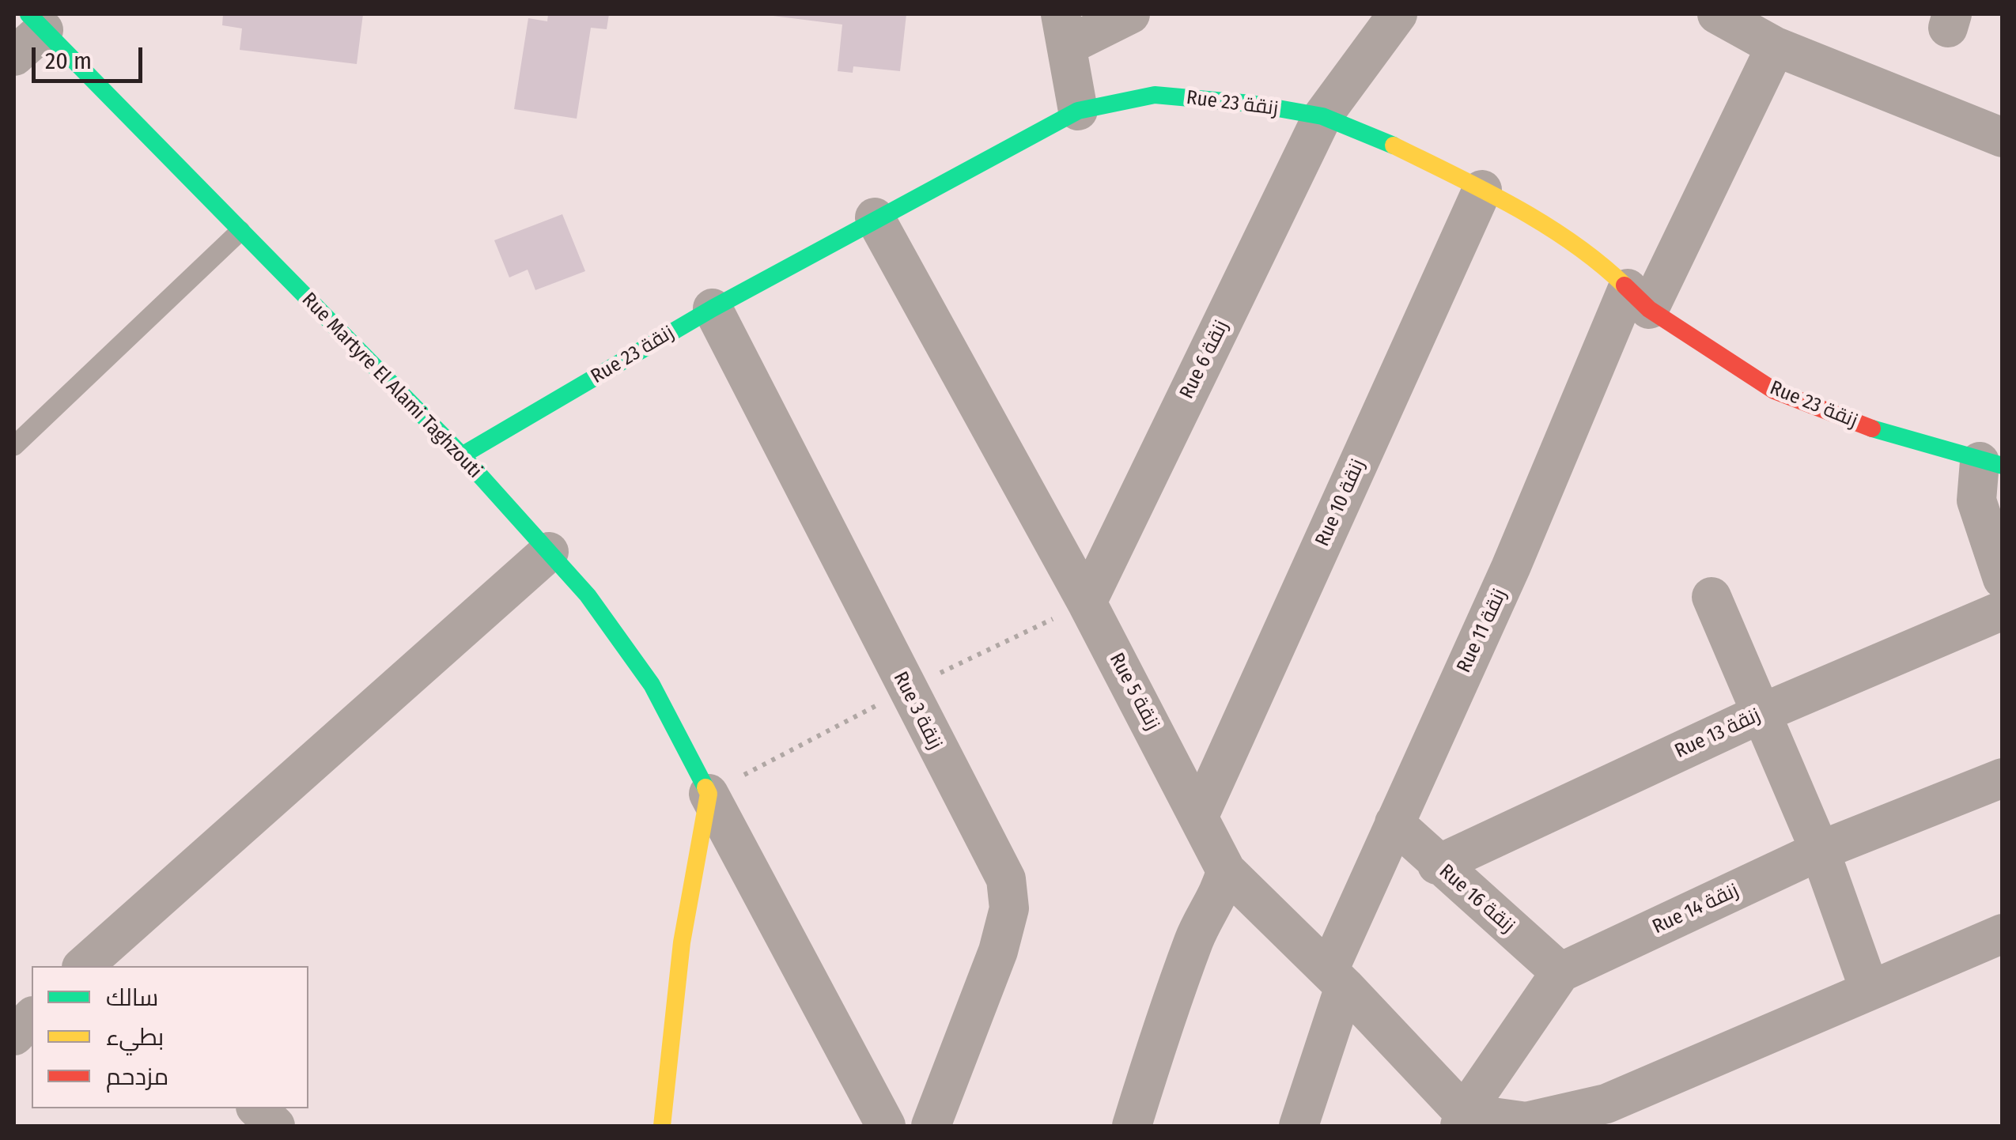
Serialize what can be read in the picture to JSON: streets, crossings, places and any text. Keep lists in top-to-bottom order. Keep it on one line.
{"streets":{"street":["Rue 23 زنقة","Rue 6 زنقة","Rue Martyre El Alami Taghzouti","Rue 10 زنقة","Rue 11 زنقة","Rue 5 زنقة","Rue 3 زنقة","Rue 13 زنقة","Rue 16 زنقة","Rue 14 زنقة"]},"crossings":[["Rue 23 زنقة","Rue 6 زنقة"],["Rue 23 زنقة","Rue Martyre El Alami Taghzouti"],["Rue 23 زنقة","Rue 10 زنقة"],["Rue 23 زنقة","Rue 11 زنقة"],["Rue 23 زنقة","Rue 5 زنقة"],["Rue 23 زنقة","Rue 3 زنقة"],["Rue 6 زنقة","Rue 5 زنقة"],["Rue 10 زنقة","Rue 5 زنقة"],["Rue 11 زنقة","Rue 5 زنقة"],["Rue 11 زنقة","Rue 16 زنقة"],["Rue 13 زنقة","Rue 16 زنقة"],["Rue 16 زنقة","Rue 14 زنقة"]],"legend":["سالك","بطيء","مزدحم"],"scale_bar":"20 m"}
